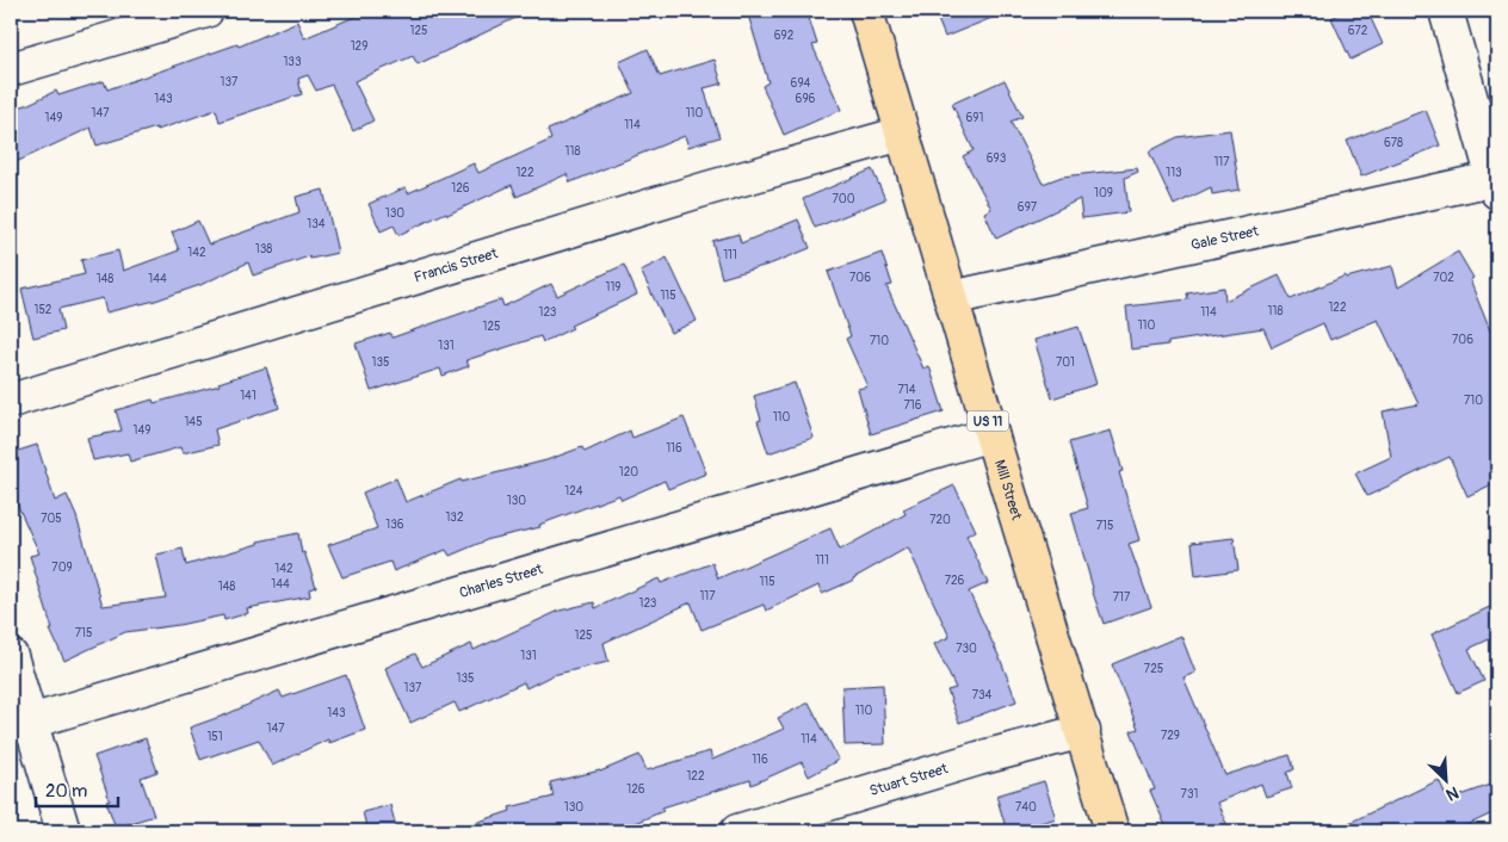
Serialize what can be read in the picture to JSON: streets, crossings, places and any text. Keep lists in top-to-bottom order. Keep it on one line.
{"streets":{"highway":["US 11","Mill Street"],"street":["Gale Street","Francis Street","Charles Street","Stuart Street"]},"crossings":[["Gale Street","Mill Street"],["Francis Street","Mill Street"],["Mill Street","Charles Street"],["Mill Street","Stuart Street"]],"house_numbers":["125","672","692","129","133","137","694","143","696","147","110","149","691","114","678","118","693","117","122","113","126","109","700","697","130","134","138","142","111","706","702","148","144","119","115","122","152","118","123","114","110","125","706","710","131","135","701","714","141","710","716","110","145","149","116","120","124","130","132","705","720","136","715","111","709","142","726","115","144","148","117","717","123","715","125","730","131","725","135","137","734","110","143","147","729","151","114","116","122","126","731","130","740"],"scale_bar":"20 m","north":"bottom right"}
